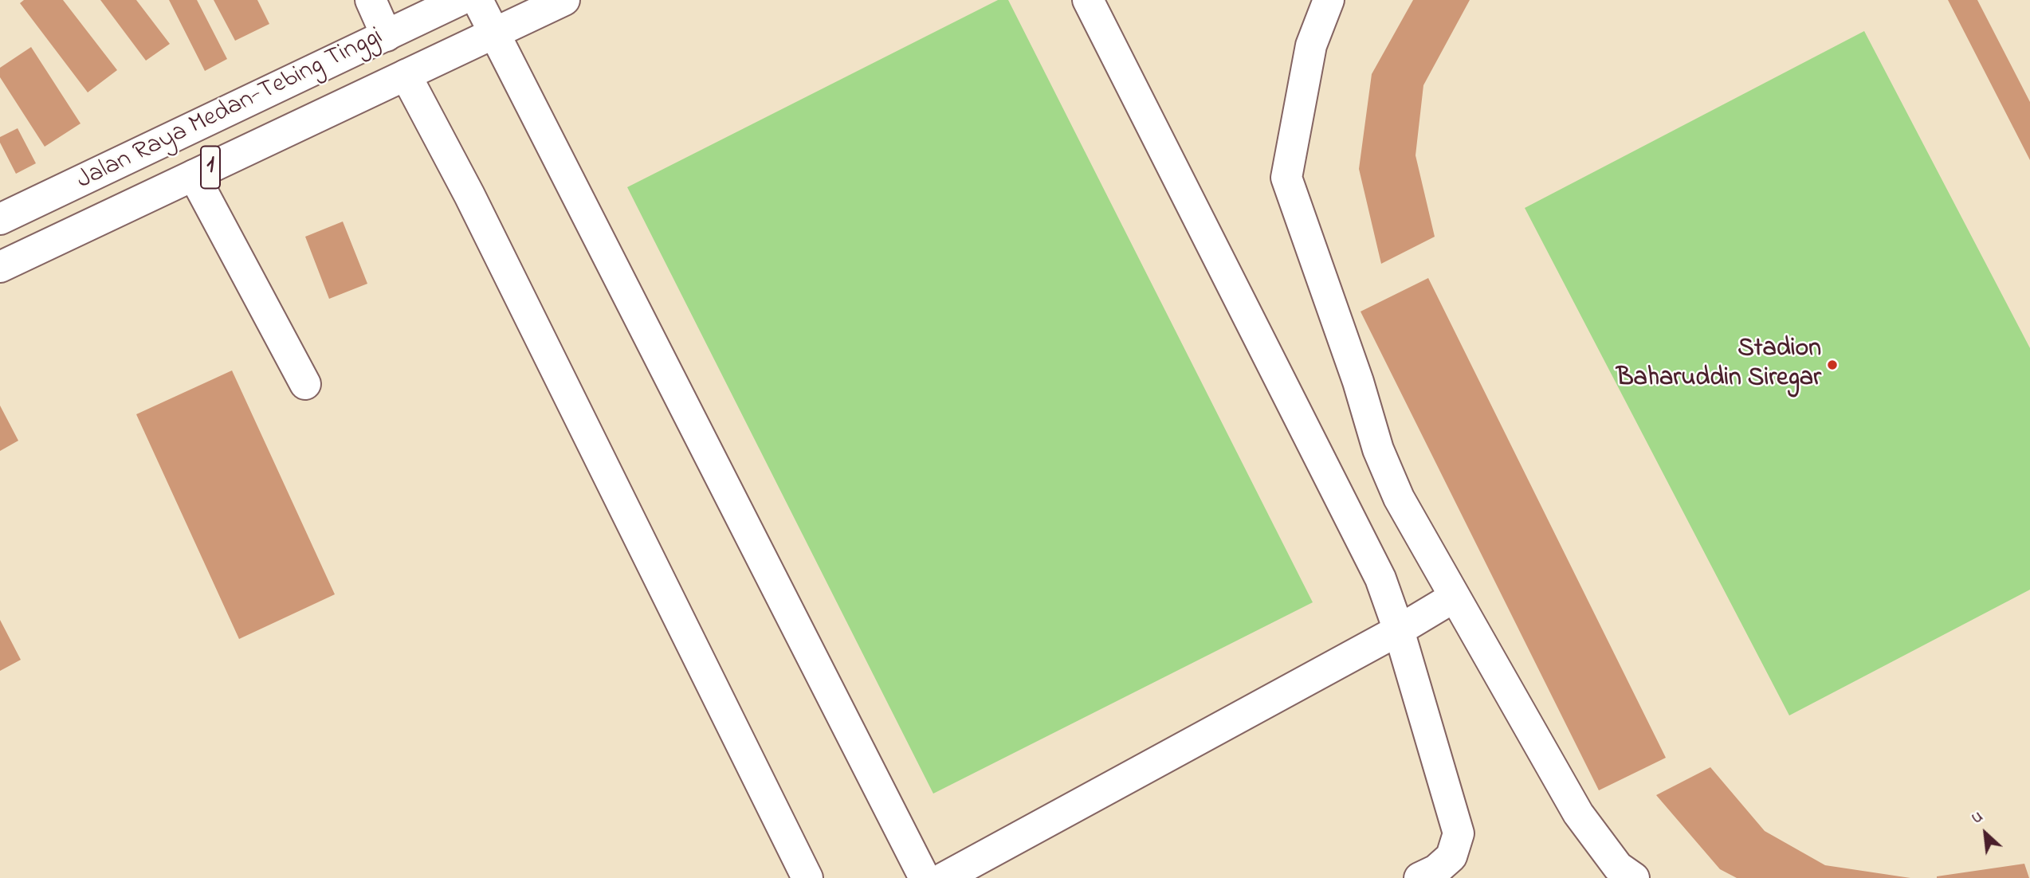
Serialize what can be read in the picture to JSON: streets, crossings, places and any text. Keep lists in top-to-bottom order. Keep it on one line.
{"streets":{"main road":["Jalan Raya Medan-Tebing Tinggi","1"]},"places":["Stadion Baharuddin Siregar"],"north":"top left"}
